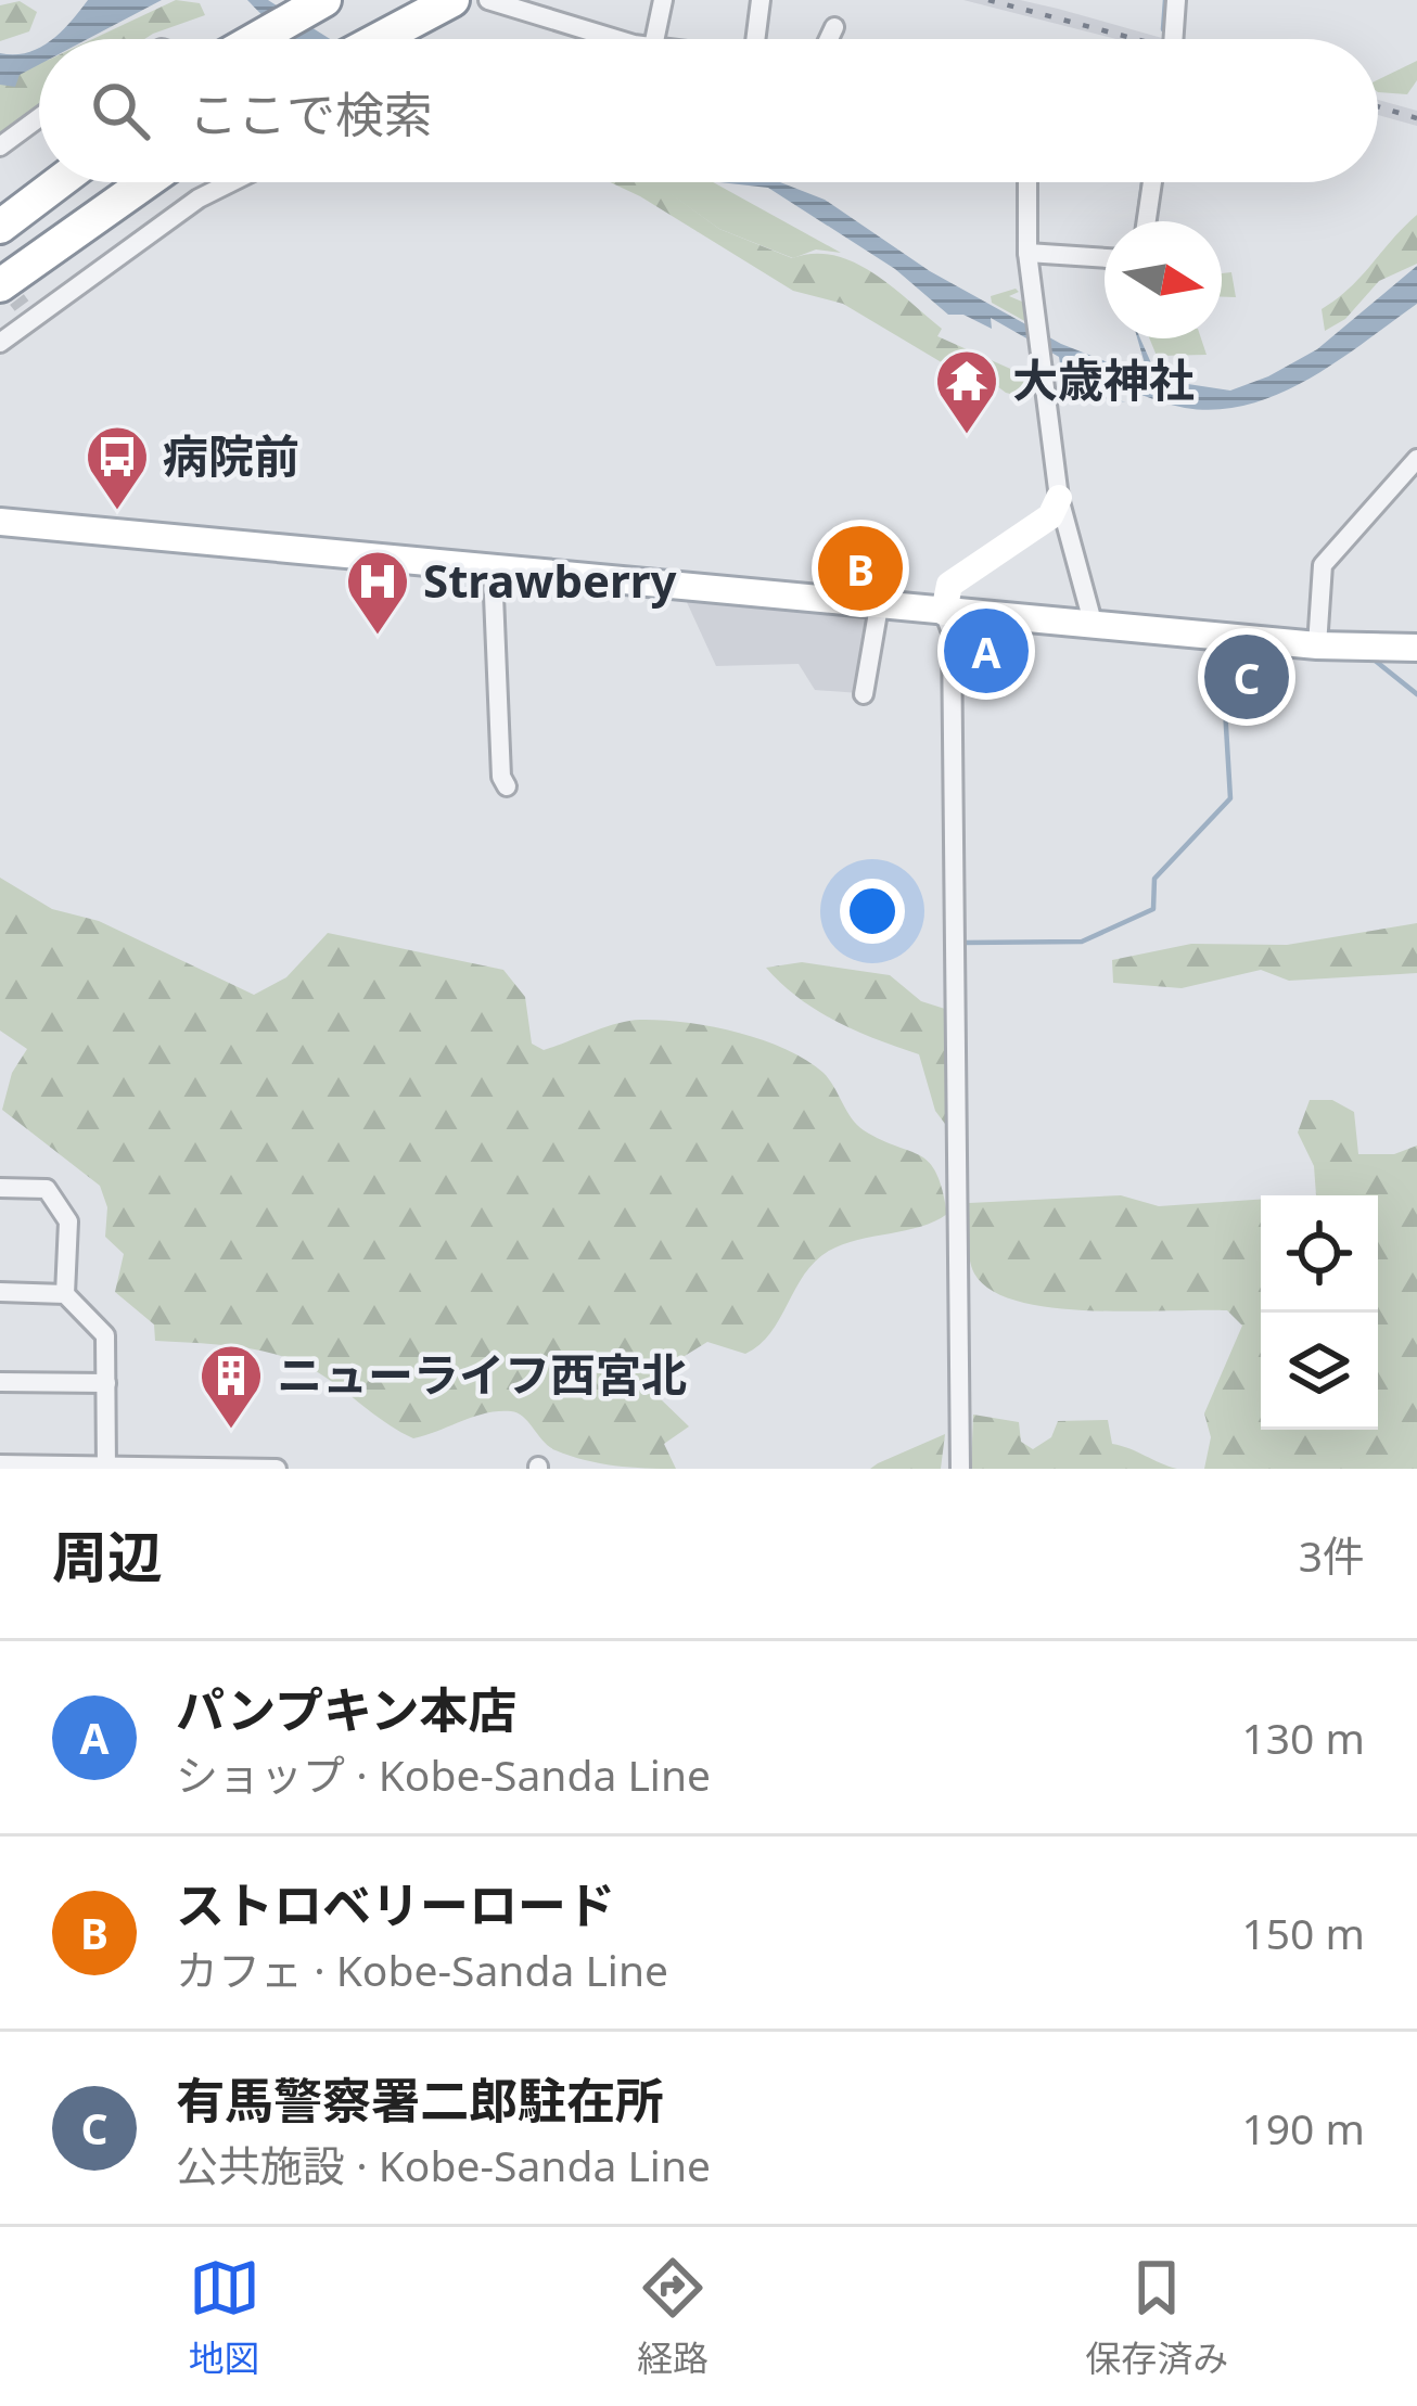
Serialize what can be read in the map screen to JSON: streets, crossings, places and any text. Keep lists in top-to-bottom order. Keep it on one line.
{"places":{"temple":["大歳神社"],"bus stop":["病院前"],"hospital":["Strawberry"],"building":["ニューライフ西宮北"]},"north":"right","page":{"search":"ここで検索","pins":["B","A","C"],"heading":["周辺","3件"],"list":[{"mark":"A","name":"パンプキン本店","note":"ショップ · Kobe-Sanda Line","value":"130 m"},{"mark":"B","name":"ストロベリーロード","note":"カフェ · Kobe-Sanda Line","value":"150 m"},{"mark":"C","name":"有馬警察署二郎駐在所","note":"公共施設 · Kobe-Sanda Line","value":"190 m"}],"nav":["地図","経路","保存済み"]}}
